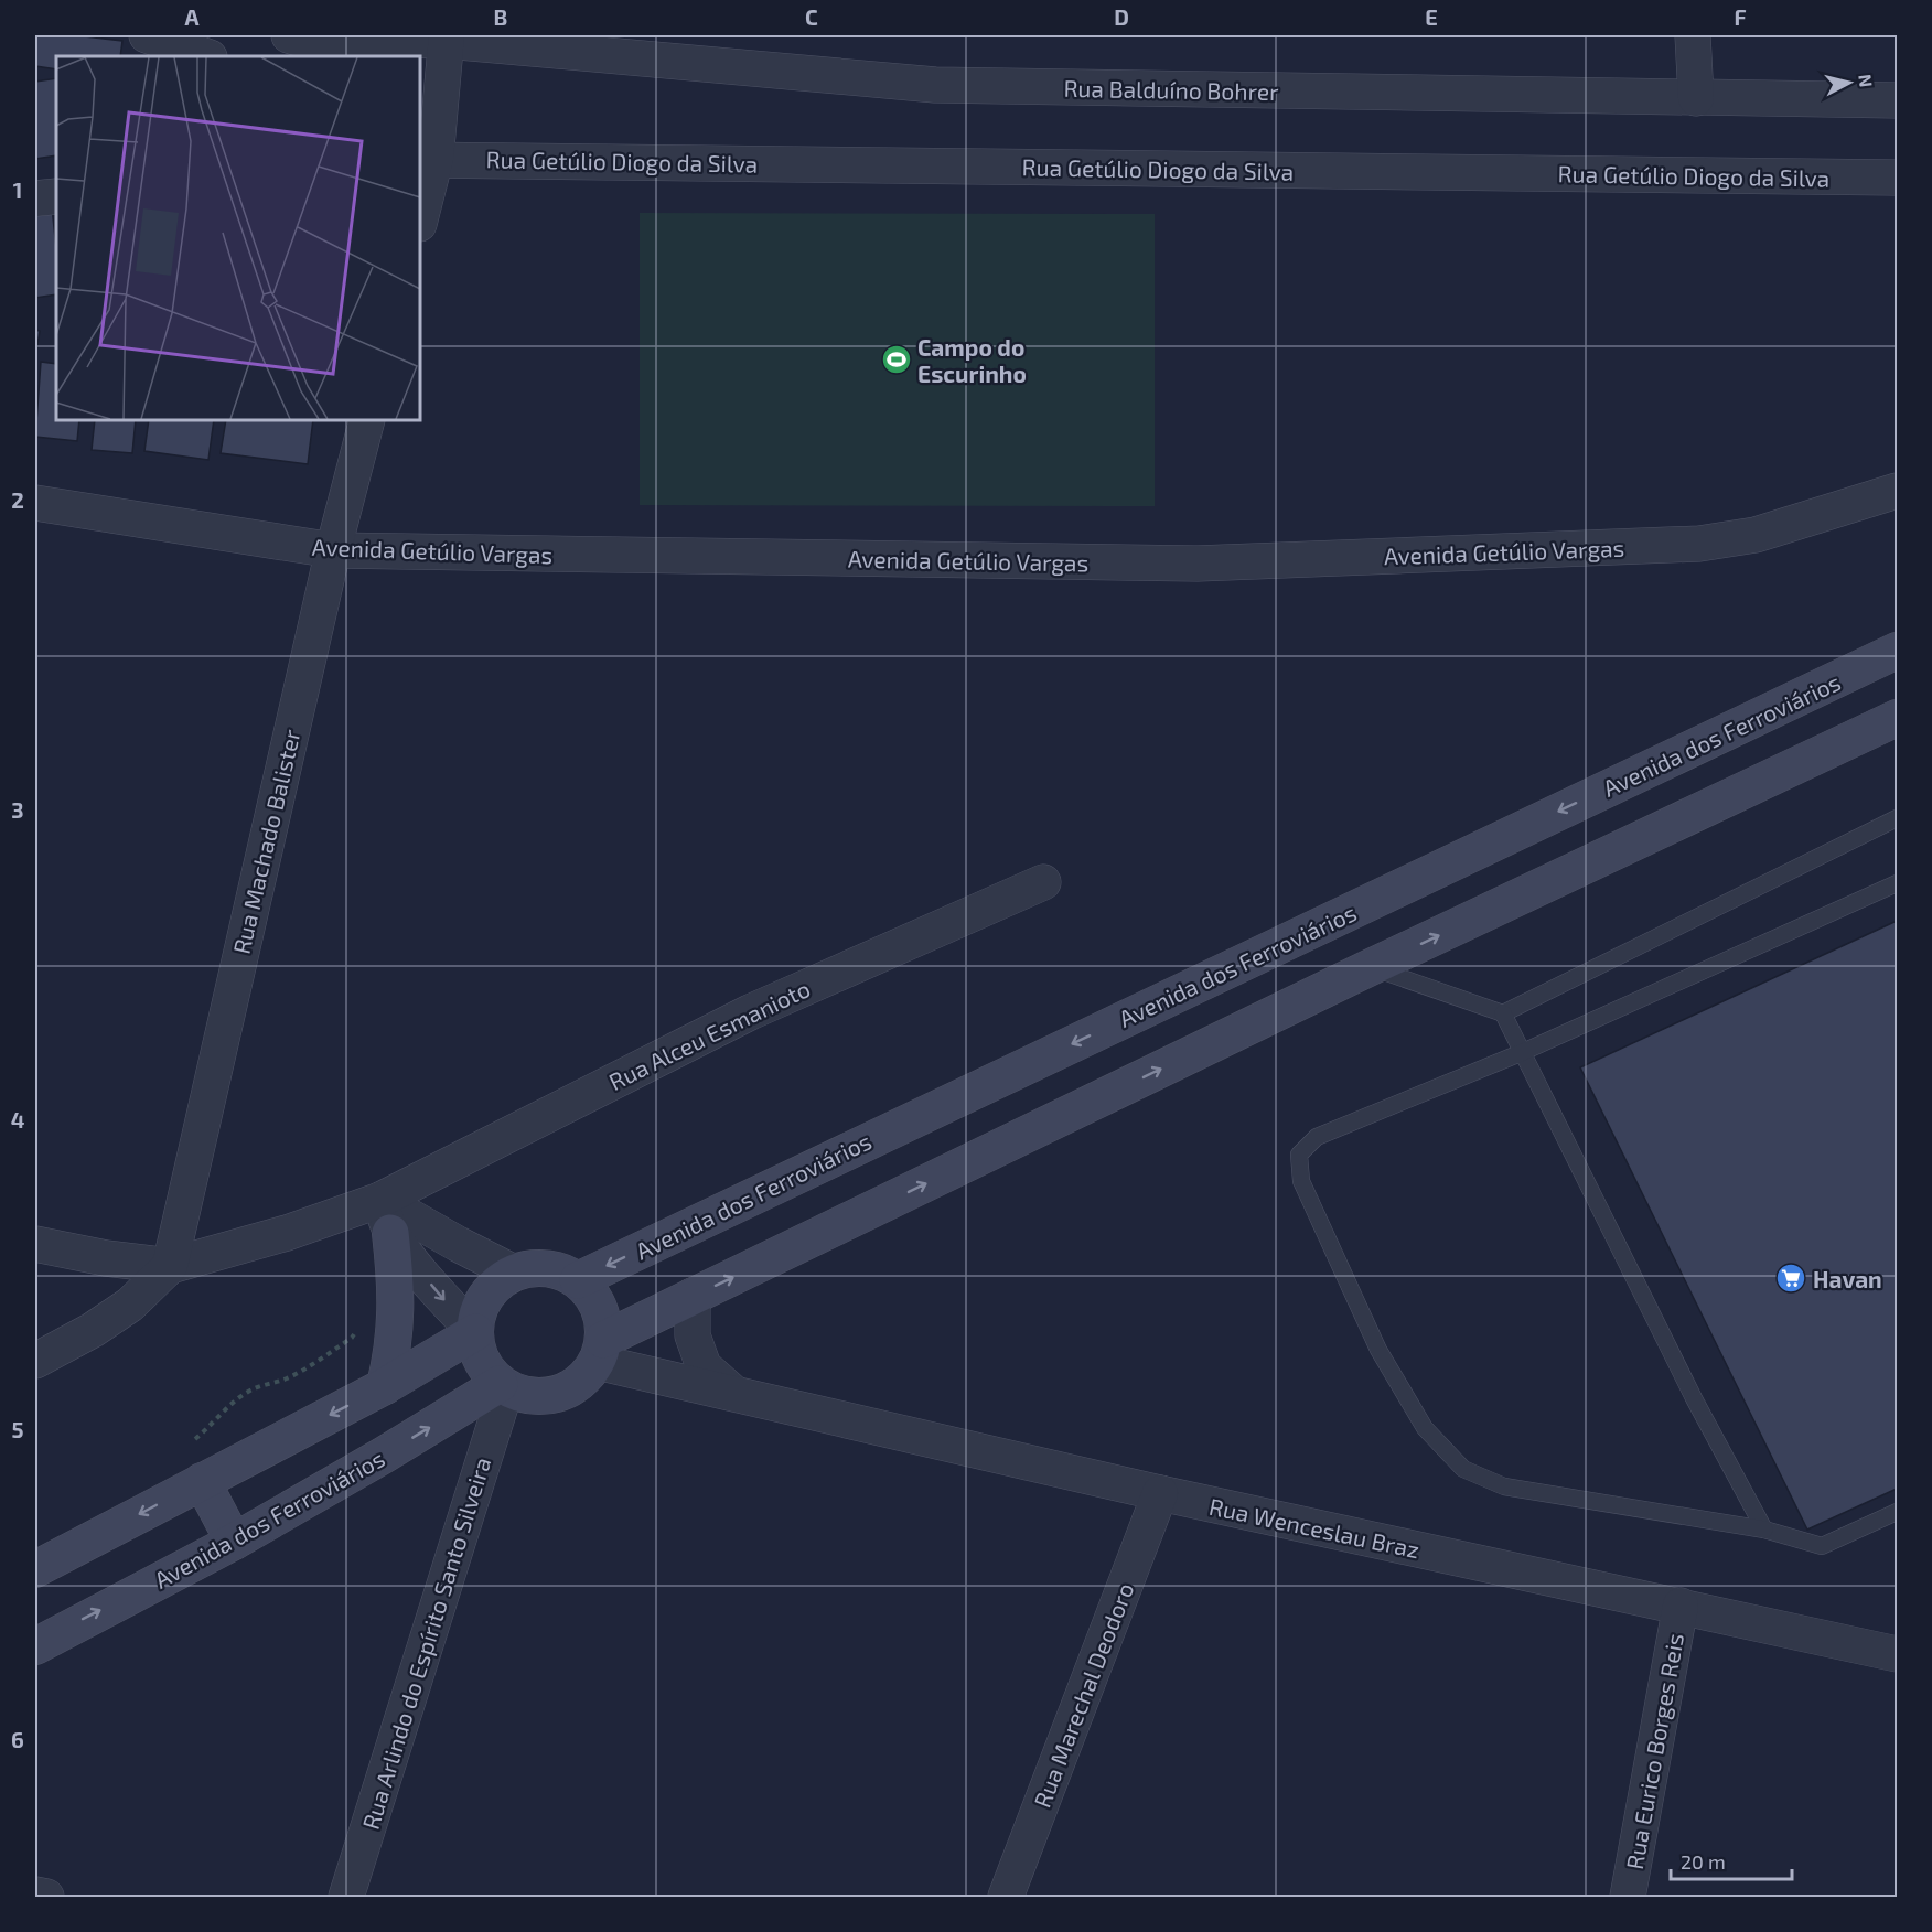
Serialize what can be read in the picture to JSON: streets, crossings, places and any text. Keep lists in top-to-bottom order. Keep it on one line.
{"streets":{"main road":["Avenida dos Ferroviários"],"street":["Rua Balduíno Bohrer","Rua Getúlio Diogo da Silva","Avenida Getúlio Vargas","Rua Machado Balister","Rua Alceu Esmanioto","Rua Wenceslau Braz","Rua Arlindo do Espírito Santo Silveira","Rua Marechal Deodoro","Rua Eurico Borges Reis"]},"crossings":[["Avenida Getúlio Vargas","Rua Machado Balister"],["Avenida dos Ferroviários","Rua Wenceslau Braz"],["Avenida dos Ferroviários","Rua Arlindo do Espírito Santo Silveira"],["Rua Machado Balister","Rua Alceu Esmanioto"],["Rua Wenceslau Braz","Rua Arlindo do Espírito Santo Silveira"],["Rua Wenceslau Braz","Rua Marechal Deodoro"],["Rua Wenceslau Braz","Rua Eurico Borges Reis"]],"places":{"sports":["Campo do Escurinho"],"supermarket":["Havan"]},"scale_bar":"20 m","north":"right","grid":{"columns":["A","B","C","D","E","F"],"rows":["1","2","3","4","5","6"]}}
